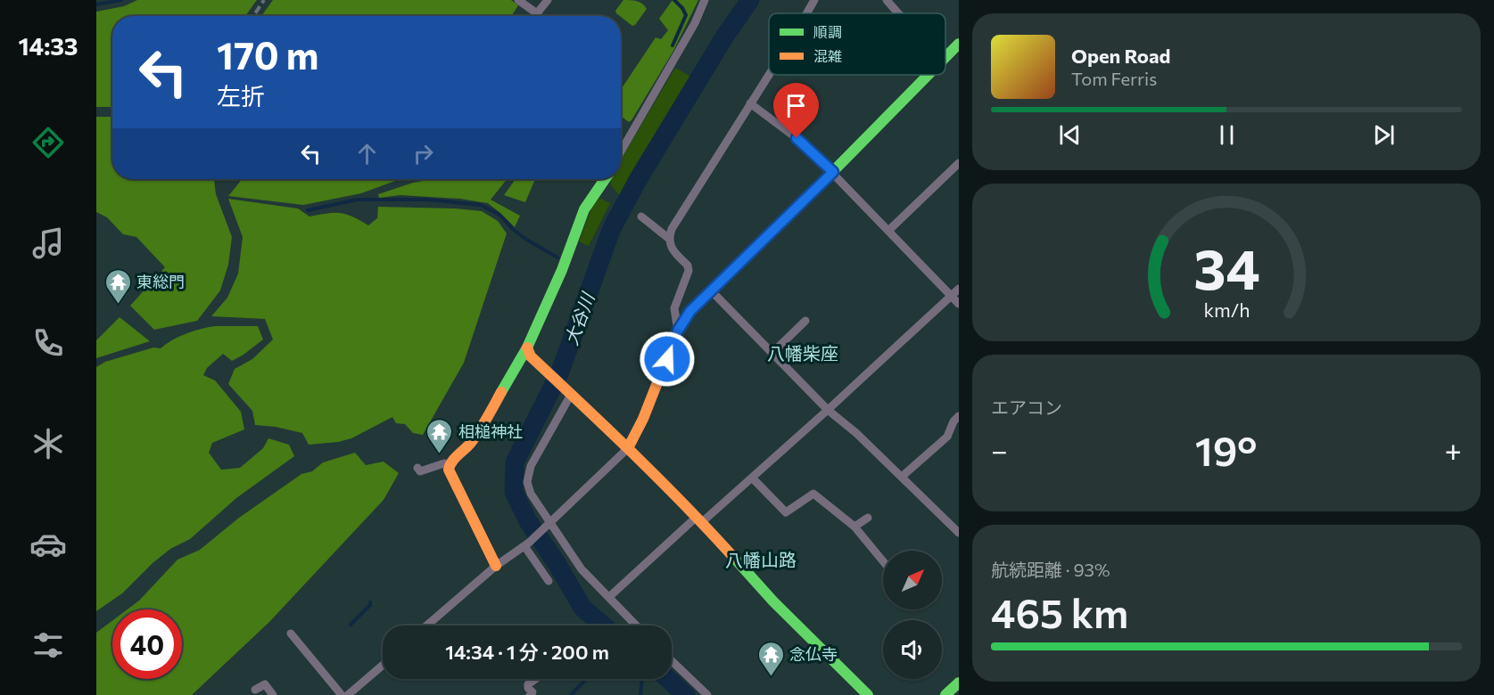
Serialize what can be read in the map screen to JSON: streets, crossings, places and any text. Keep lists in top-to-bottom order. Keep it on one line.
{"districts":["八幡柴座","八幡山路"],"water":["大谷川"],"places":{"temple":["東総門","相槌神社","念仏寺"]},"legend":["順調","混雑"],"north":"top right","page":{"tabs":"14:33","turn":["170 m","左折"],"song":["Open Road","Tom Ferris"],"tile":["エアコン",["航続距離 · 93%","465 km"]],"heat":["−","19°","+"],"limit":"40","trip":"14:34 · 1 分 · 200 m","gauge":["34","km/h"]}}
